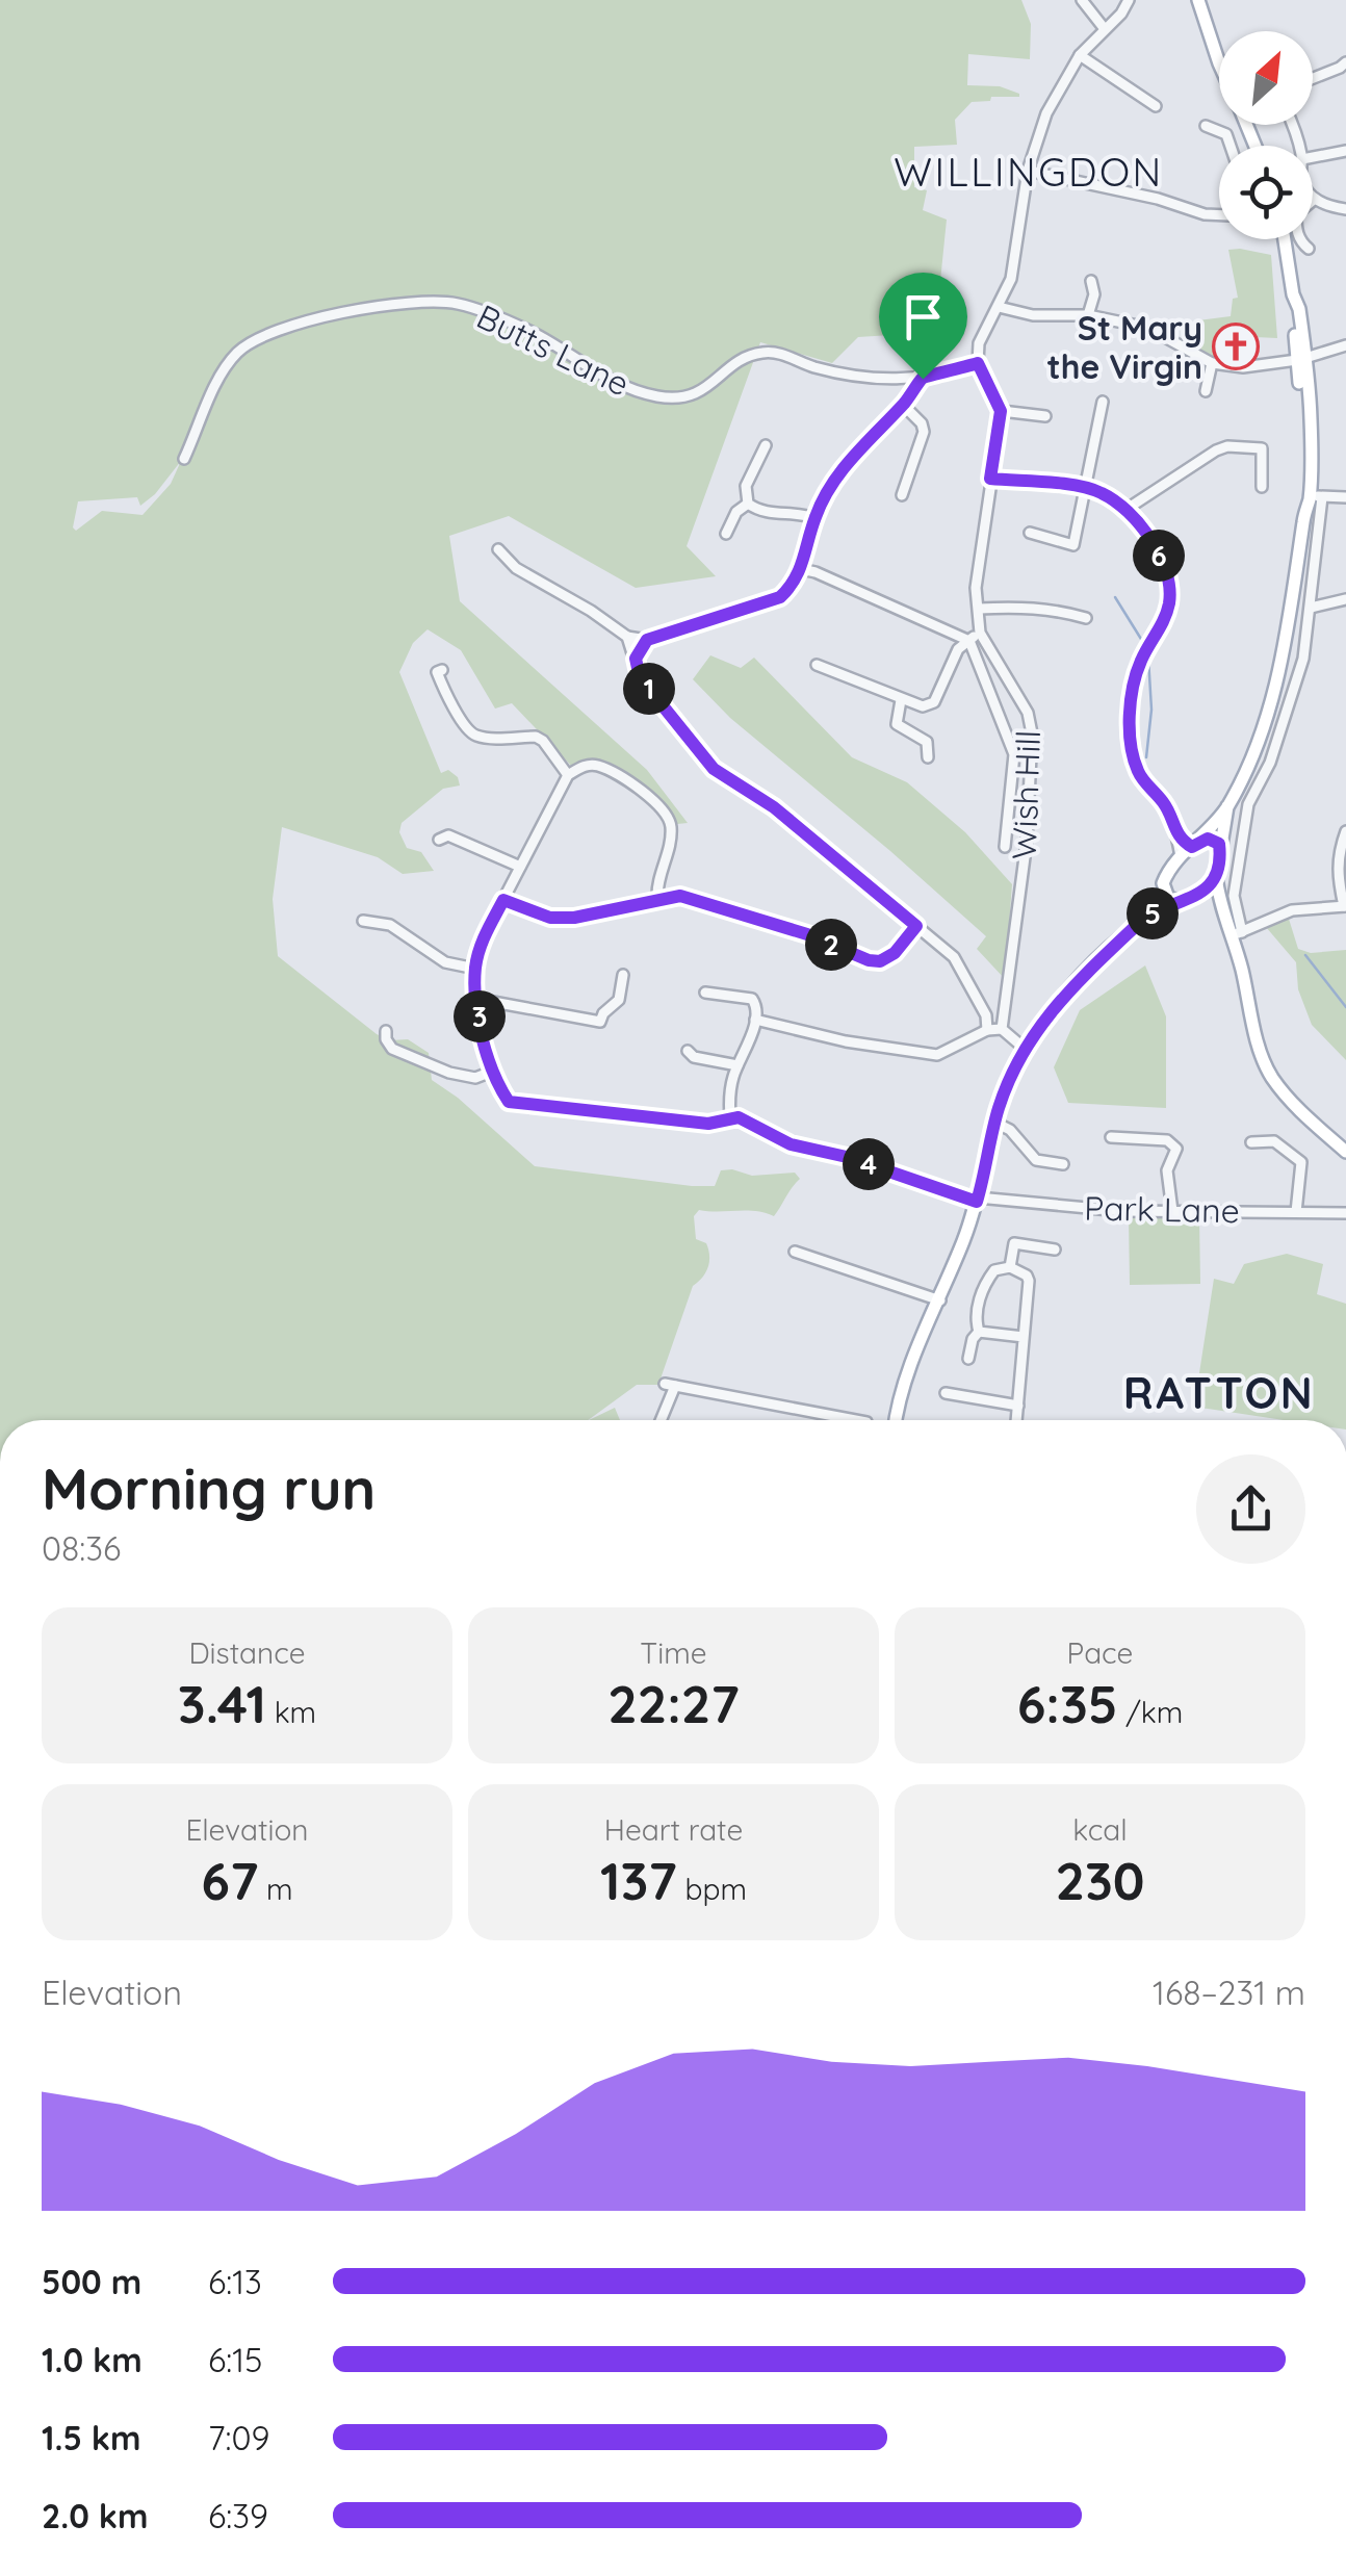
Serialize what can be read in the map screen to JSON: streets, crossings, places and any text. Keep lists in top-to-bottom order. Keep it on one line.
{"streets":{"street":["Butts Lane","Wish Hill","Park Lane"]},"districts":["WILLINGDON","RATTON"],"places":{"church":["St Mary the Virgin"]},"north":"top right","page":{"pins":["6","1","5","2","3","4"],"heading":["Morning run","08:36"],"stats":[["Distance","3.41 km"],["Time","22:27"],["Pace","6:35 /km"],["Elevation","67 m"],["Heart rate","137 bpm"],["kcal","230"]],"chart":["Elevation","168–231 m"],"list":[{"name":"500 m","note":"6:13"},{"name":"1.0 km","note":"6:15"},{"name":"1.5 km","note":"7:09"},{"name":"2.0 km","note":"6:39"}]}}
